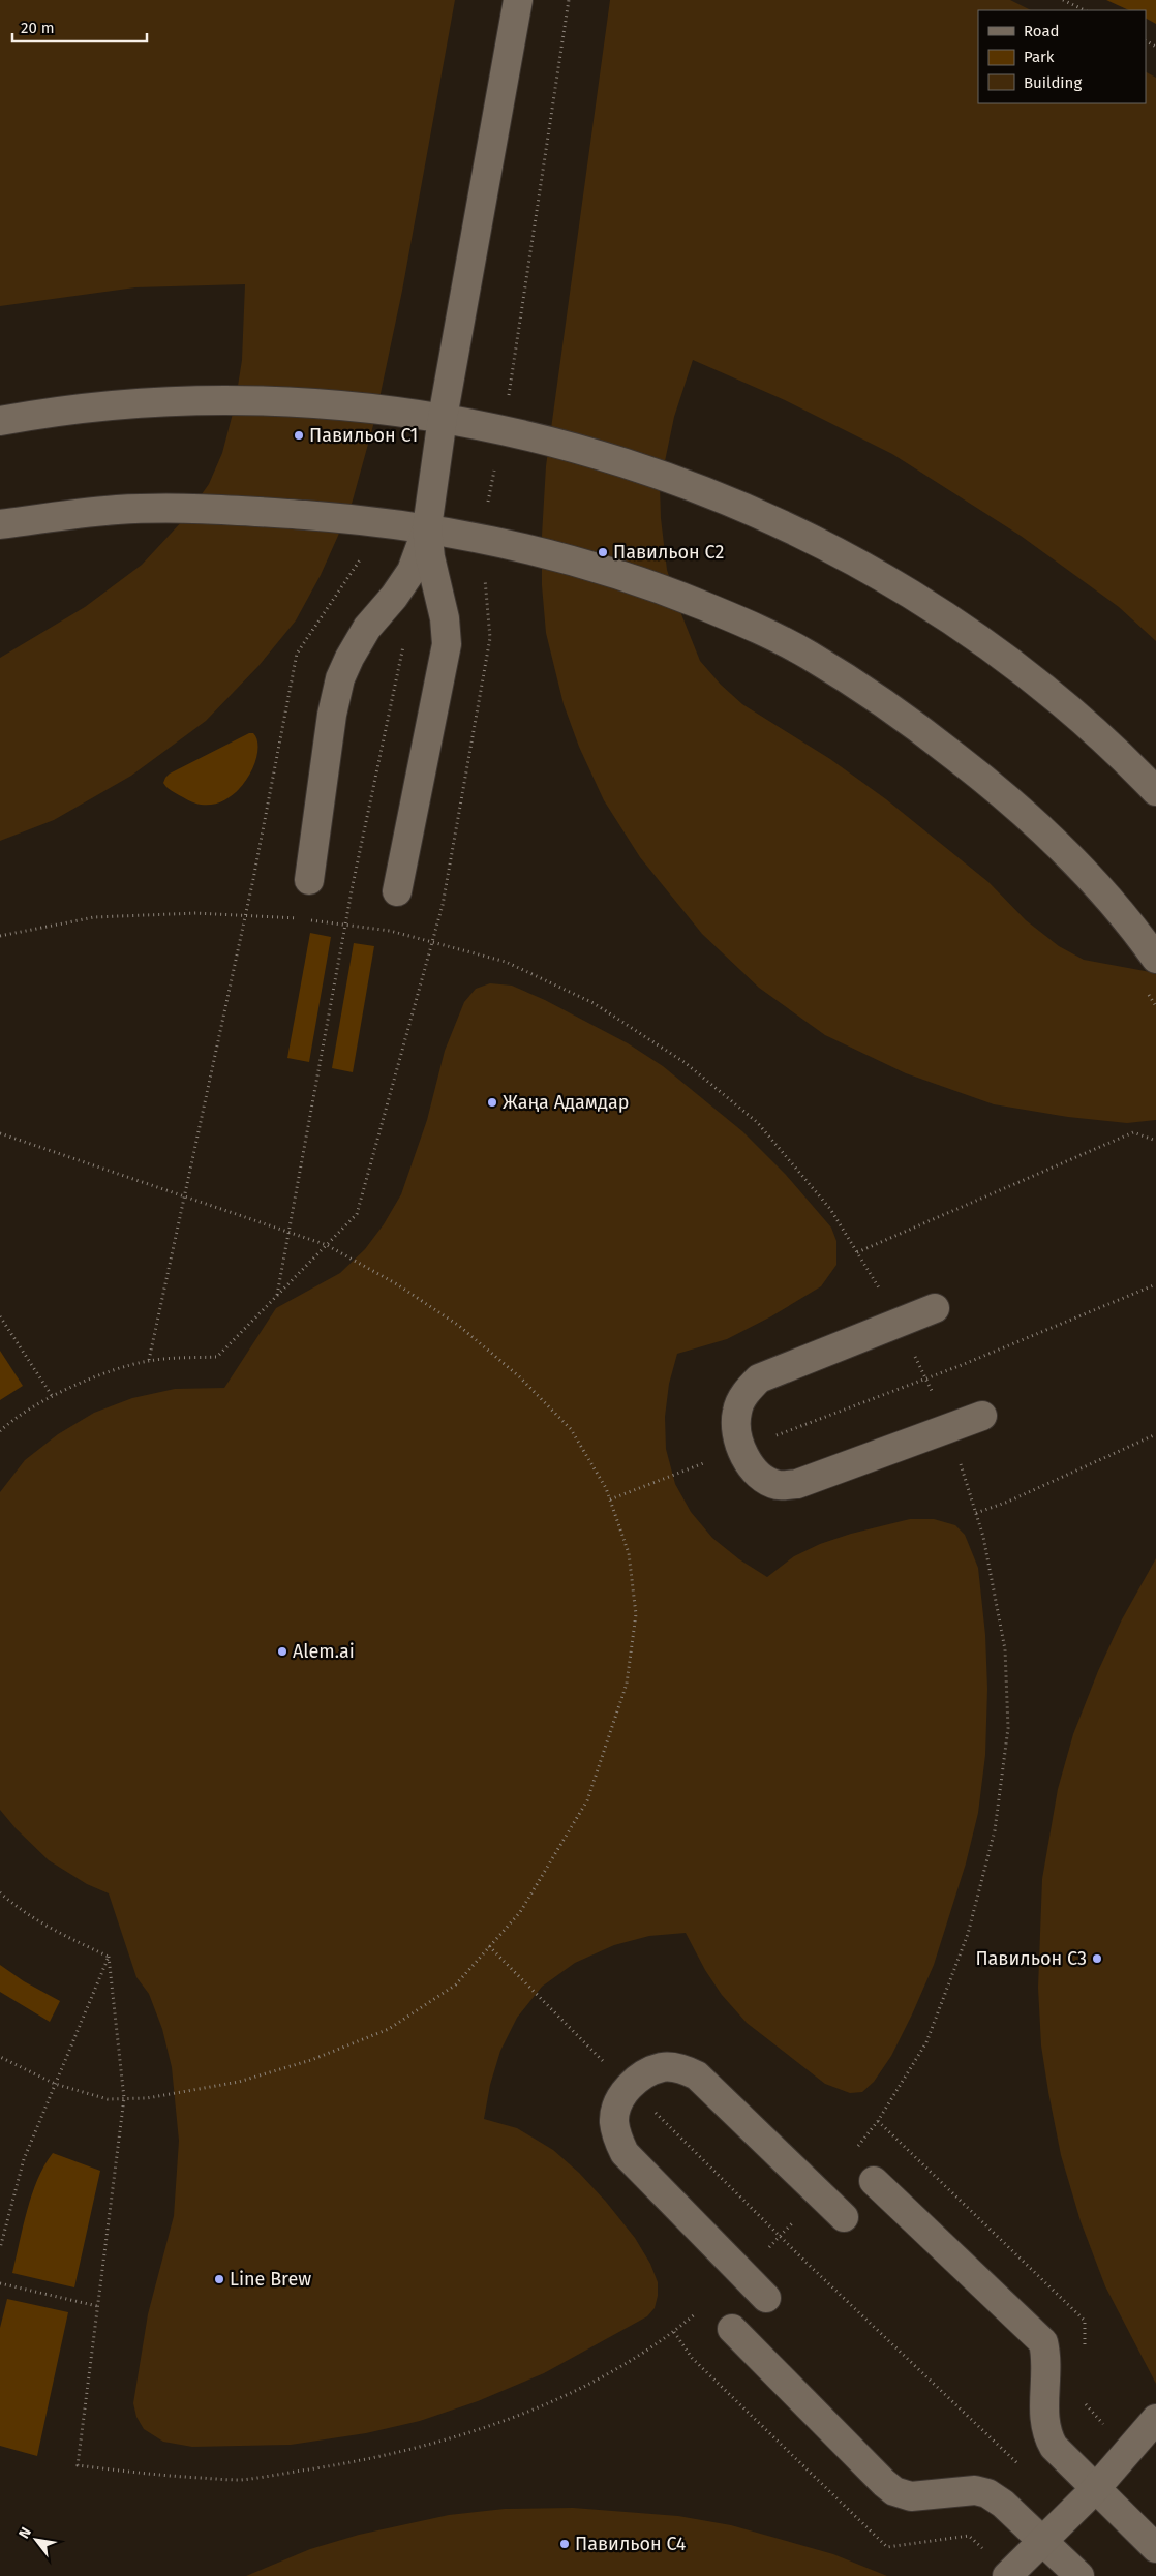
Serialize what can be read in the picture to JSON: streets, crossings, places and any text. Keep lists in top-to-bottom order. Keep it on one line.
{"places":["Павильон С1","Павильон С2","Жаңа Адамдар","Alem.ai","Павильон С3","Line Brew","Павильон С4"],"legend":["Road","Park","Building"],"scale_bar":"20 m","north":"top left"}
